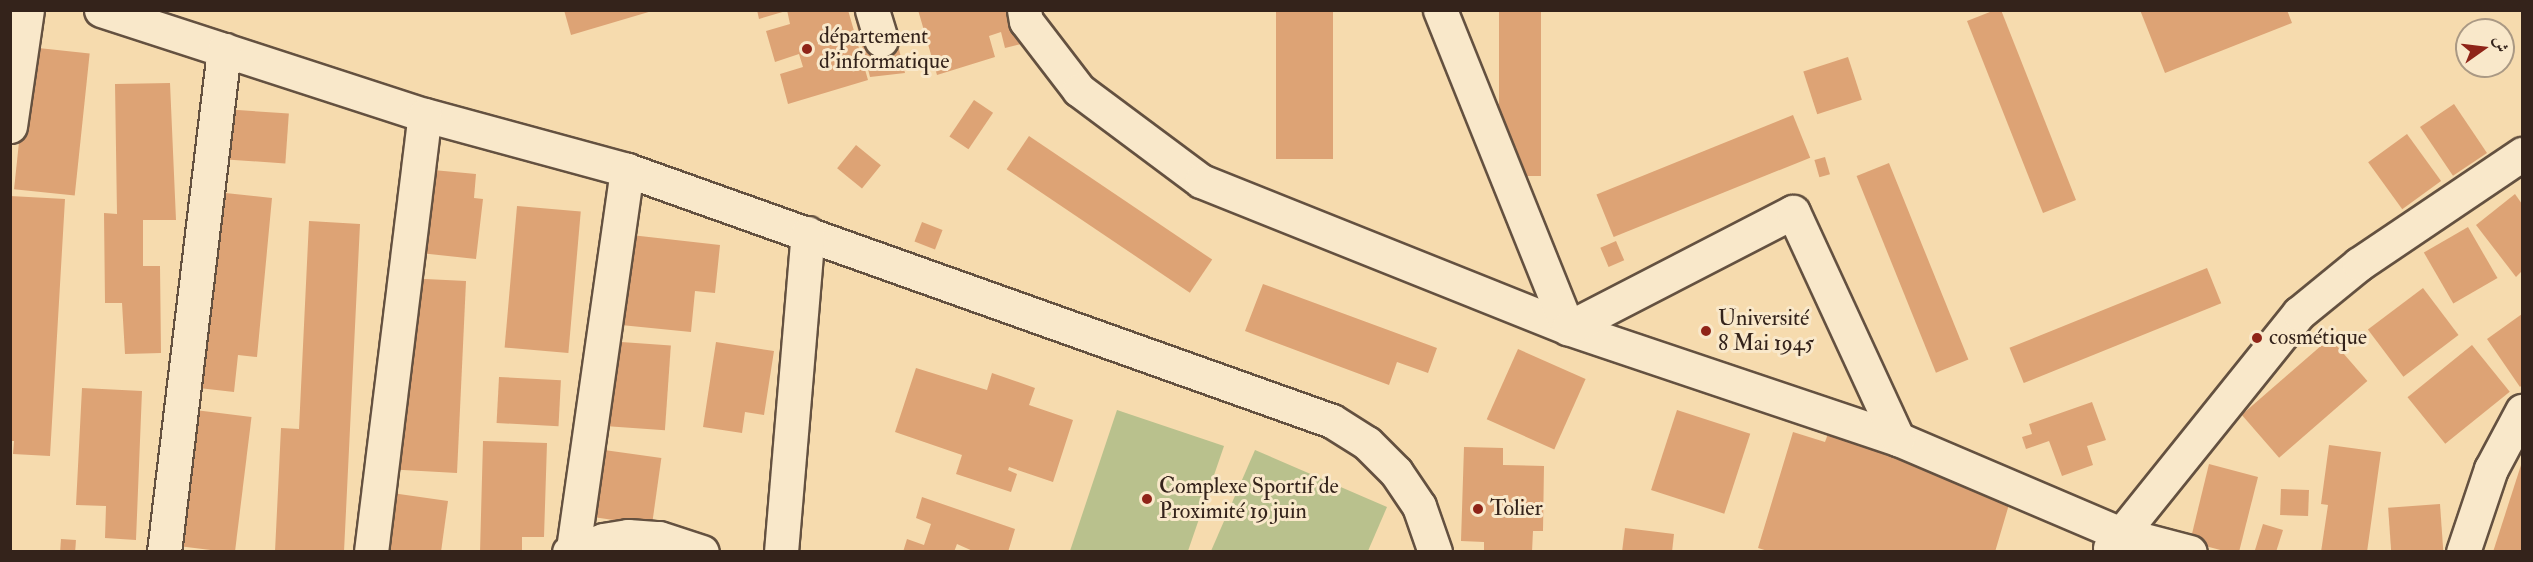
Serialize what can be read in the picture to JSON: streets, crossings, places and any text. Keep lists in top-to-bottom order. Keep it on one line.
{"places":["département d'informatique","Université 8 Mai 1945","cosmétique","Complexe Sportif de Proximité 19 juin","Tolier"],"north":"right"}
